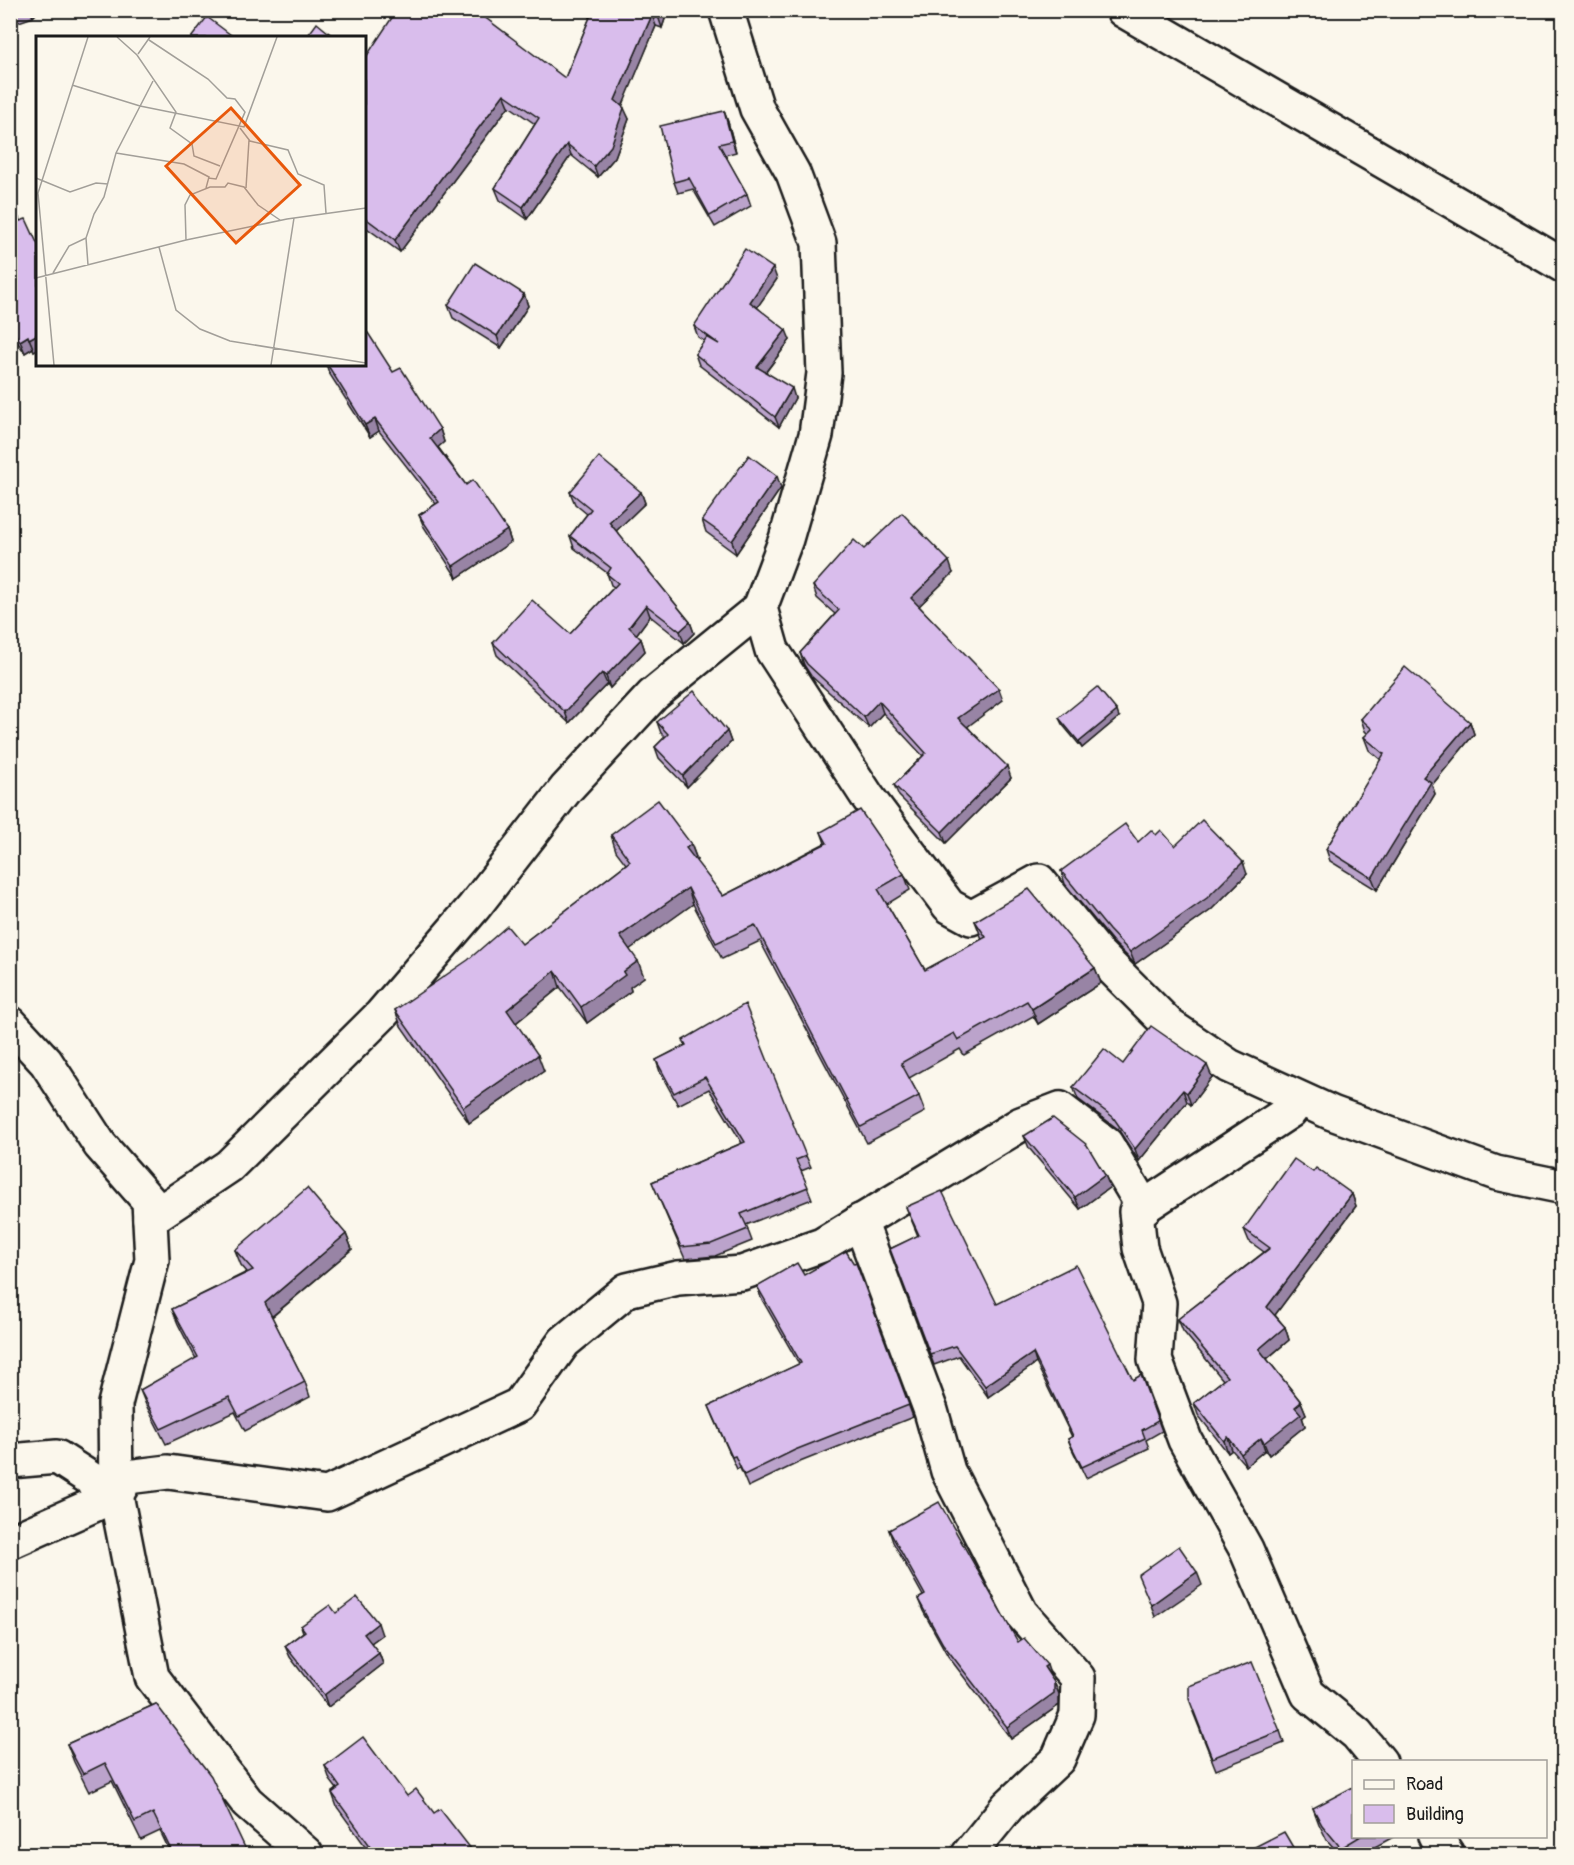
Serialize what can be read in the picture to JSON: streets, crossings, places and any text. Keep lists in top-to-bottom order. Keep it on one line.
{"legend":["Road","Building"]}
